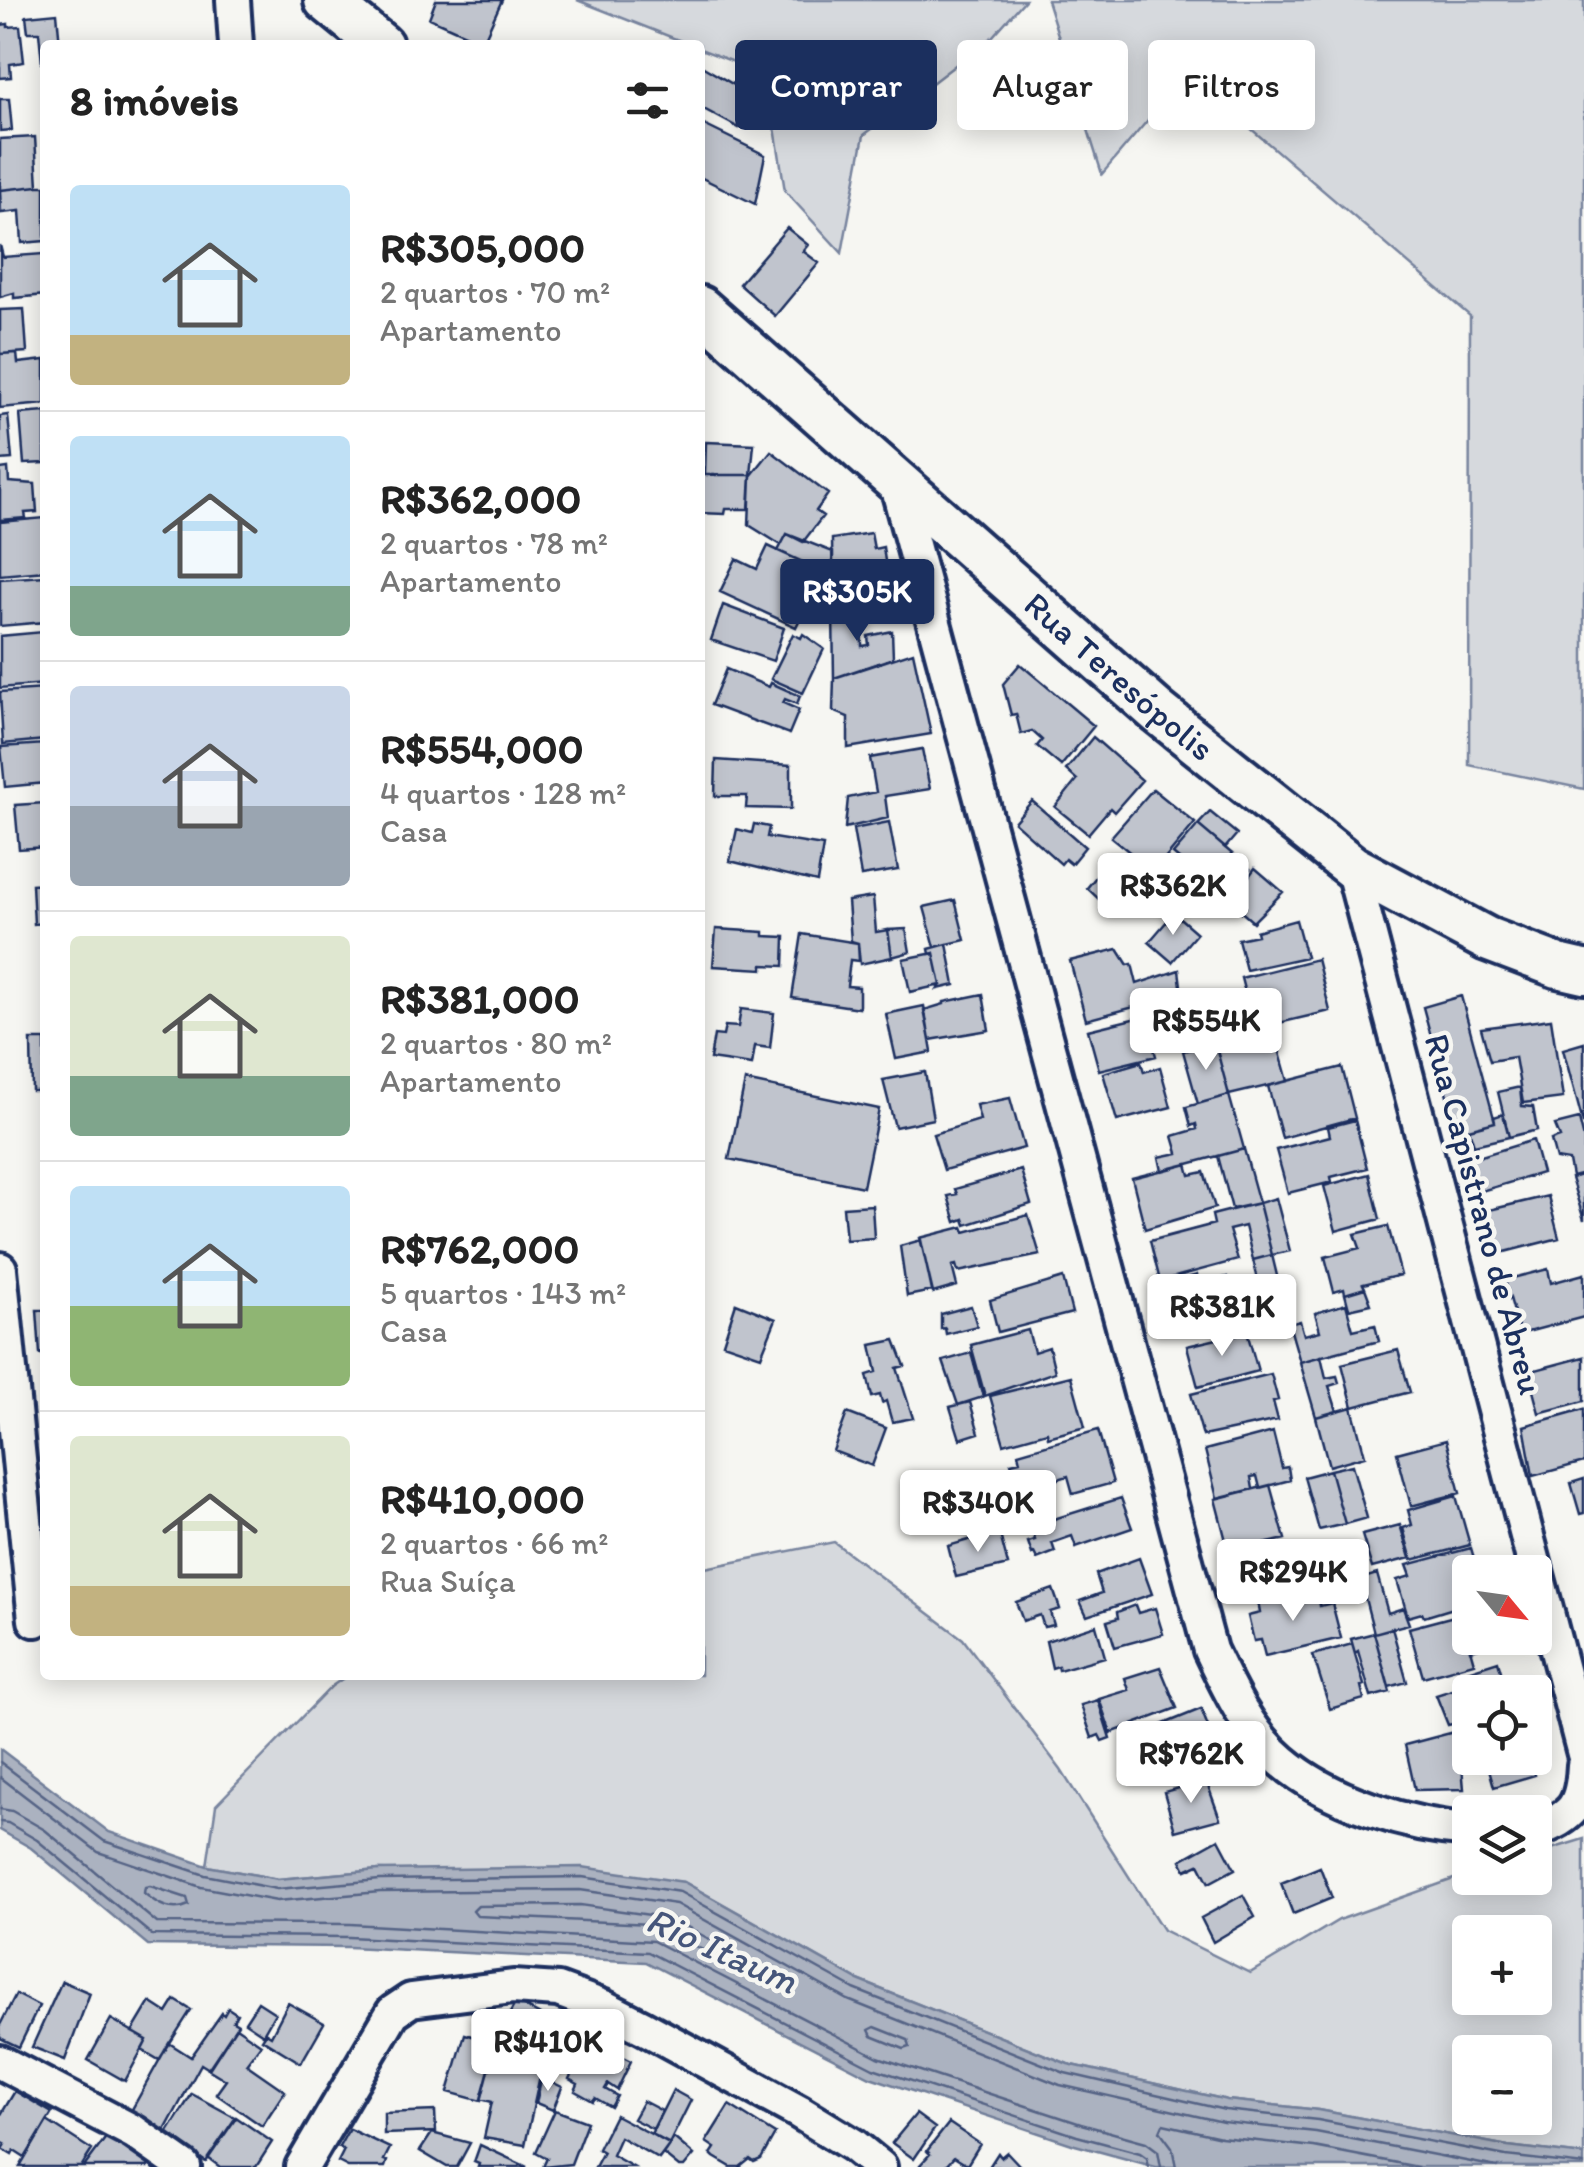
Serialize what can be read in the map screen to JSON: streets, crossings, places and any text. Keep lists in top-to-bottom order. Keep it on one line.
{"streets":{"street":["Rua Teresópolis","Rua Capistrano de Abreu"]},"crossings":[["Rua Teresópolis","Rua Capistrano de Abreu"]],"water":["Rio Itaum"],"north":"bottom right","page":{"chip":["Comprar","Alugar","Filtros"],"heading":"8 imóveis","list":[{"name":"R$305,000","note":"2 quartos · 70 m² · Apartamento"},{"name":"R$362,000","note":"2 quartos · 78 m² · Apartamento"},{"name":"R$554,000","note":"4 quartos · 128 m² · Casa"},{"name":"R$381,000","note":"2 quartos · 80 m² · Apartamento"},{"name":"R$762,000","note":"5 quartos · 143 m² · Casa"},{"name":"R$410,000","note":"2 quartos · 66 m² · Rua Suíça"}],"price":["R$305K","R$362K","R$554K","R$381K","R$340K","R$294K","R$762K","R$410K"],"map_buttons":["+","−"]}}
